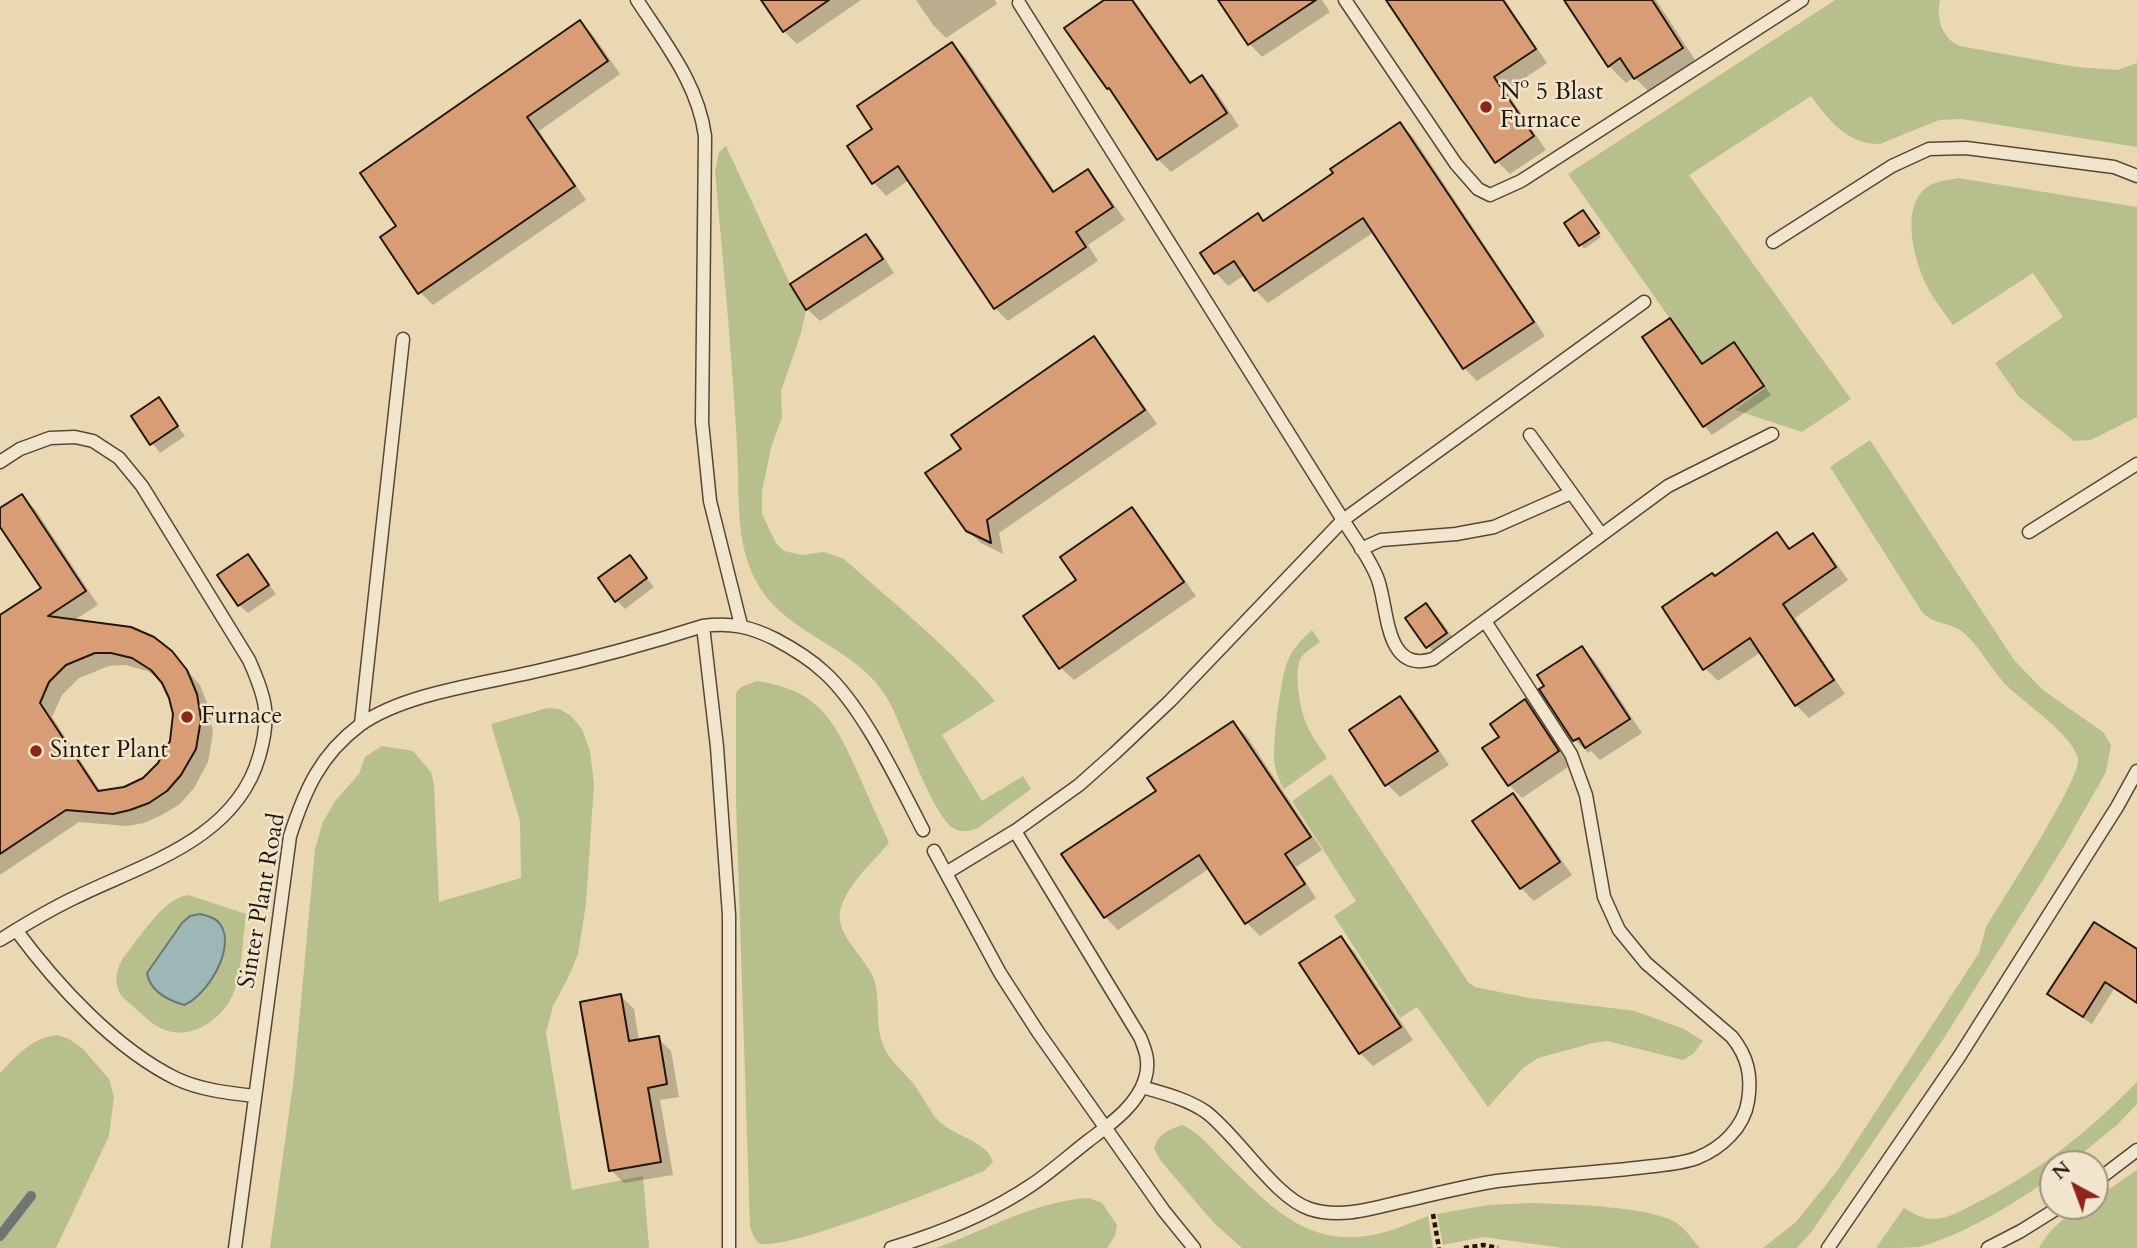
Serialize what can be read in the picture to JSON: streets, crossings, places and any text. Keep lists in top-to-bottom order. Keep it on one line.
{"streets":{"lane":["Sinter Plant Road"]},"places":["Nº 5 Blast Furnace","Furnace","Sinter Plant"],"north":"top left"}
